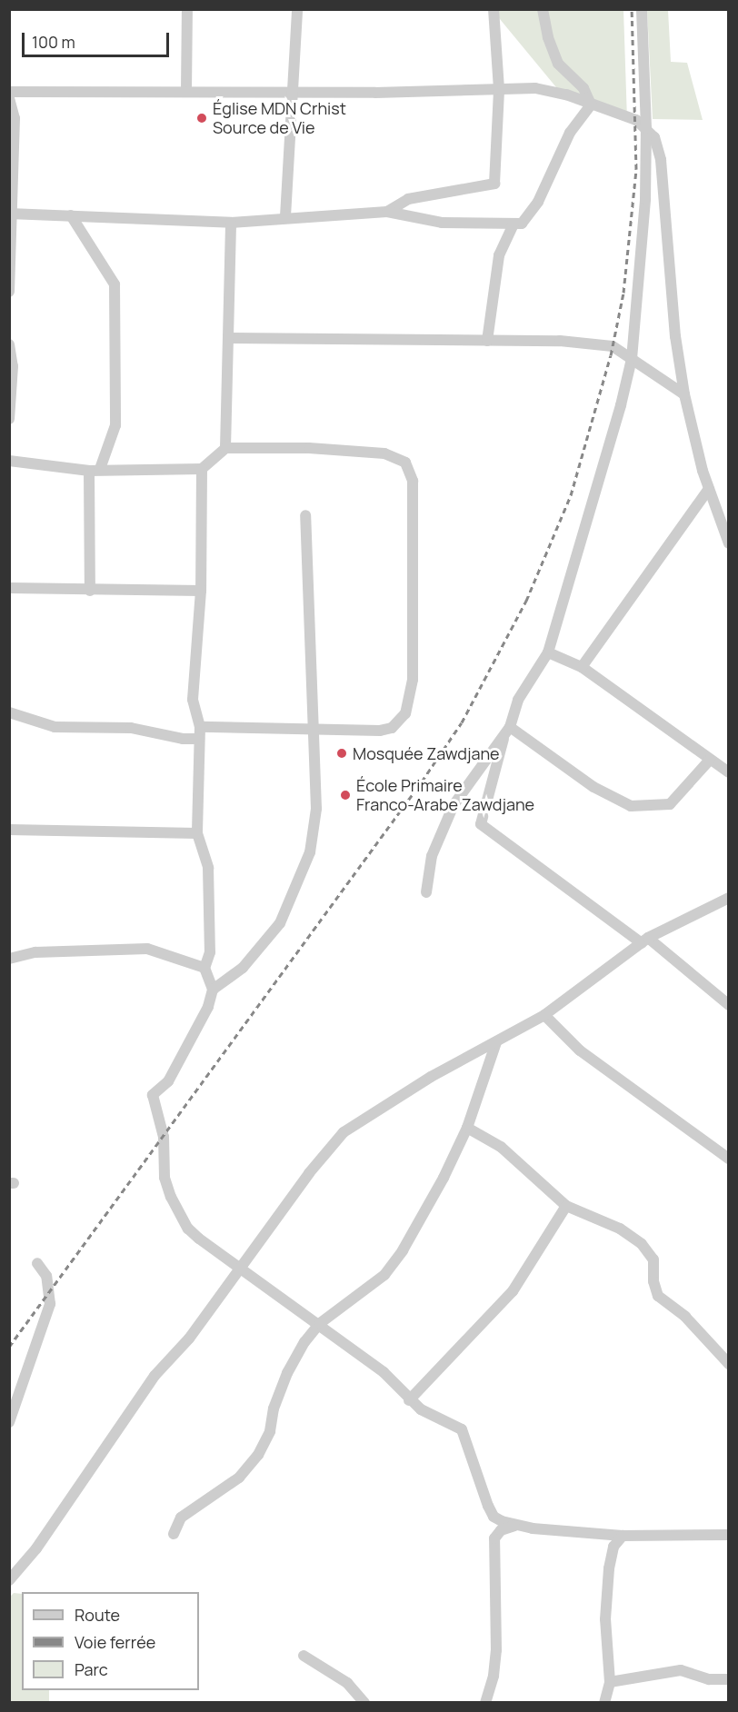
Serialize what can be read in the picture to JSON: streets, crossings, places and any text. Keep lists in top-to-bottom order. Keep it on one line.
{"places":["Église MDN Crhist Source de Vie","Mosquée Zawdjane","École Primaire Franco-Arabe Zawdjane"],"legend":["Route","Voie ferrée","Parc"],"scale_bar":"100 m"}
